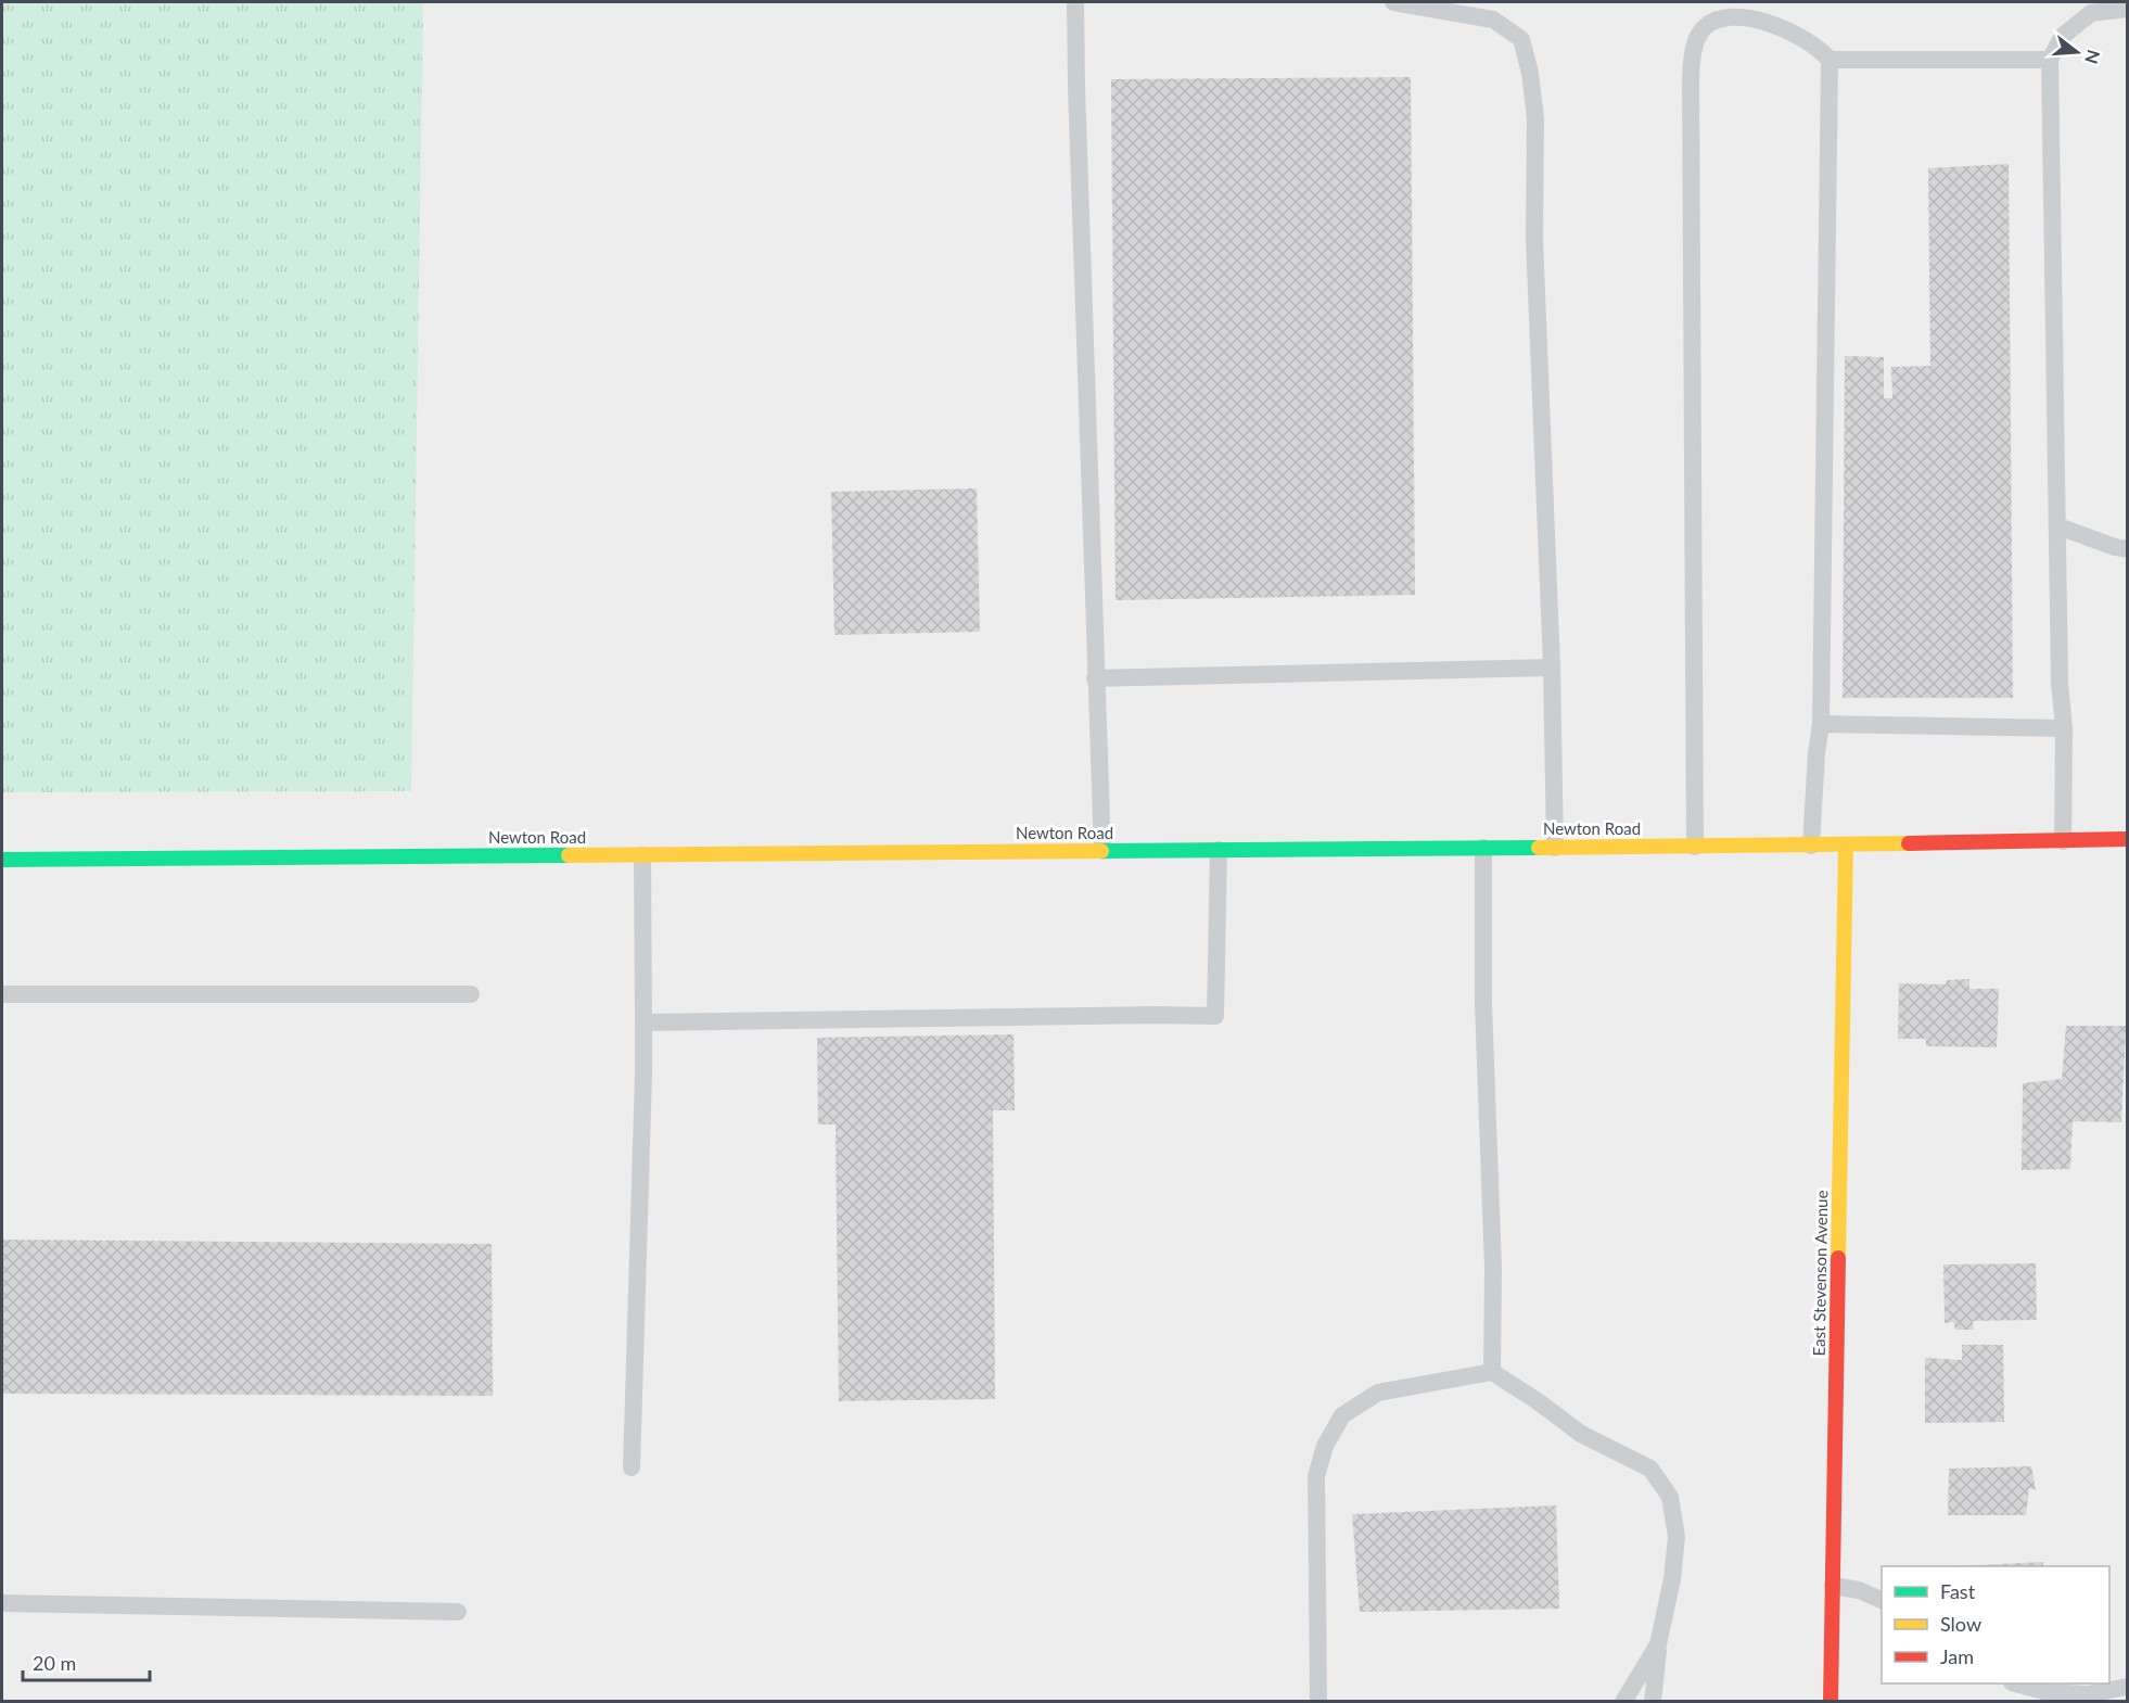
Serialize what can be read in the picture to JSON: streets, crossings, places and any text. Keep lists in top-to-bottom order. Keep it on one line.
{"streets":{"street":["Newton Road","East Stevenson Avenue"]},"crossings":[["Newton Road","East Stevenson Avenue"]],"legend":["Fast","Slow","Jam"],"scale_bar":"20 m","north":"right"}
